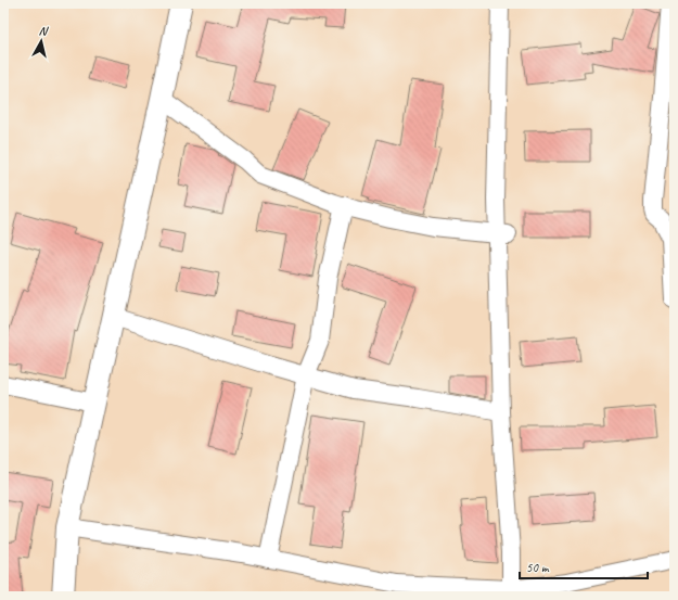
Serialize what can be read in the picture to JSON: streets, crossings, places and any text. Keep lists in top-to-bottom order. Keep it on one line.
{"scale_bar":"50 m","north":"top"}
